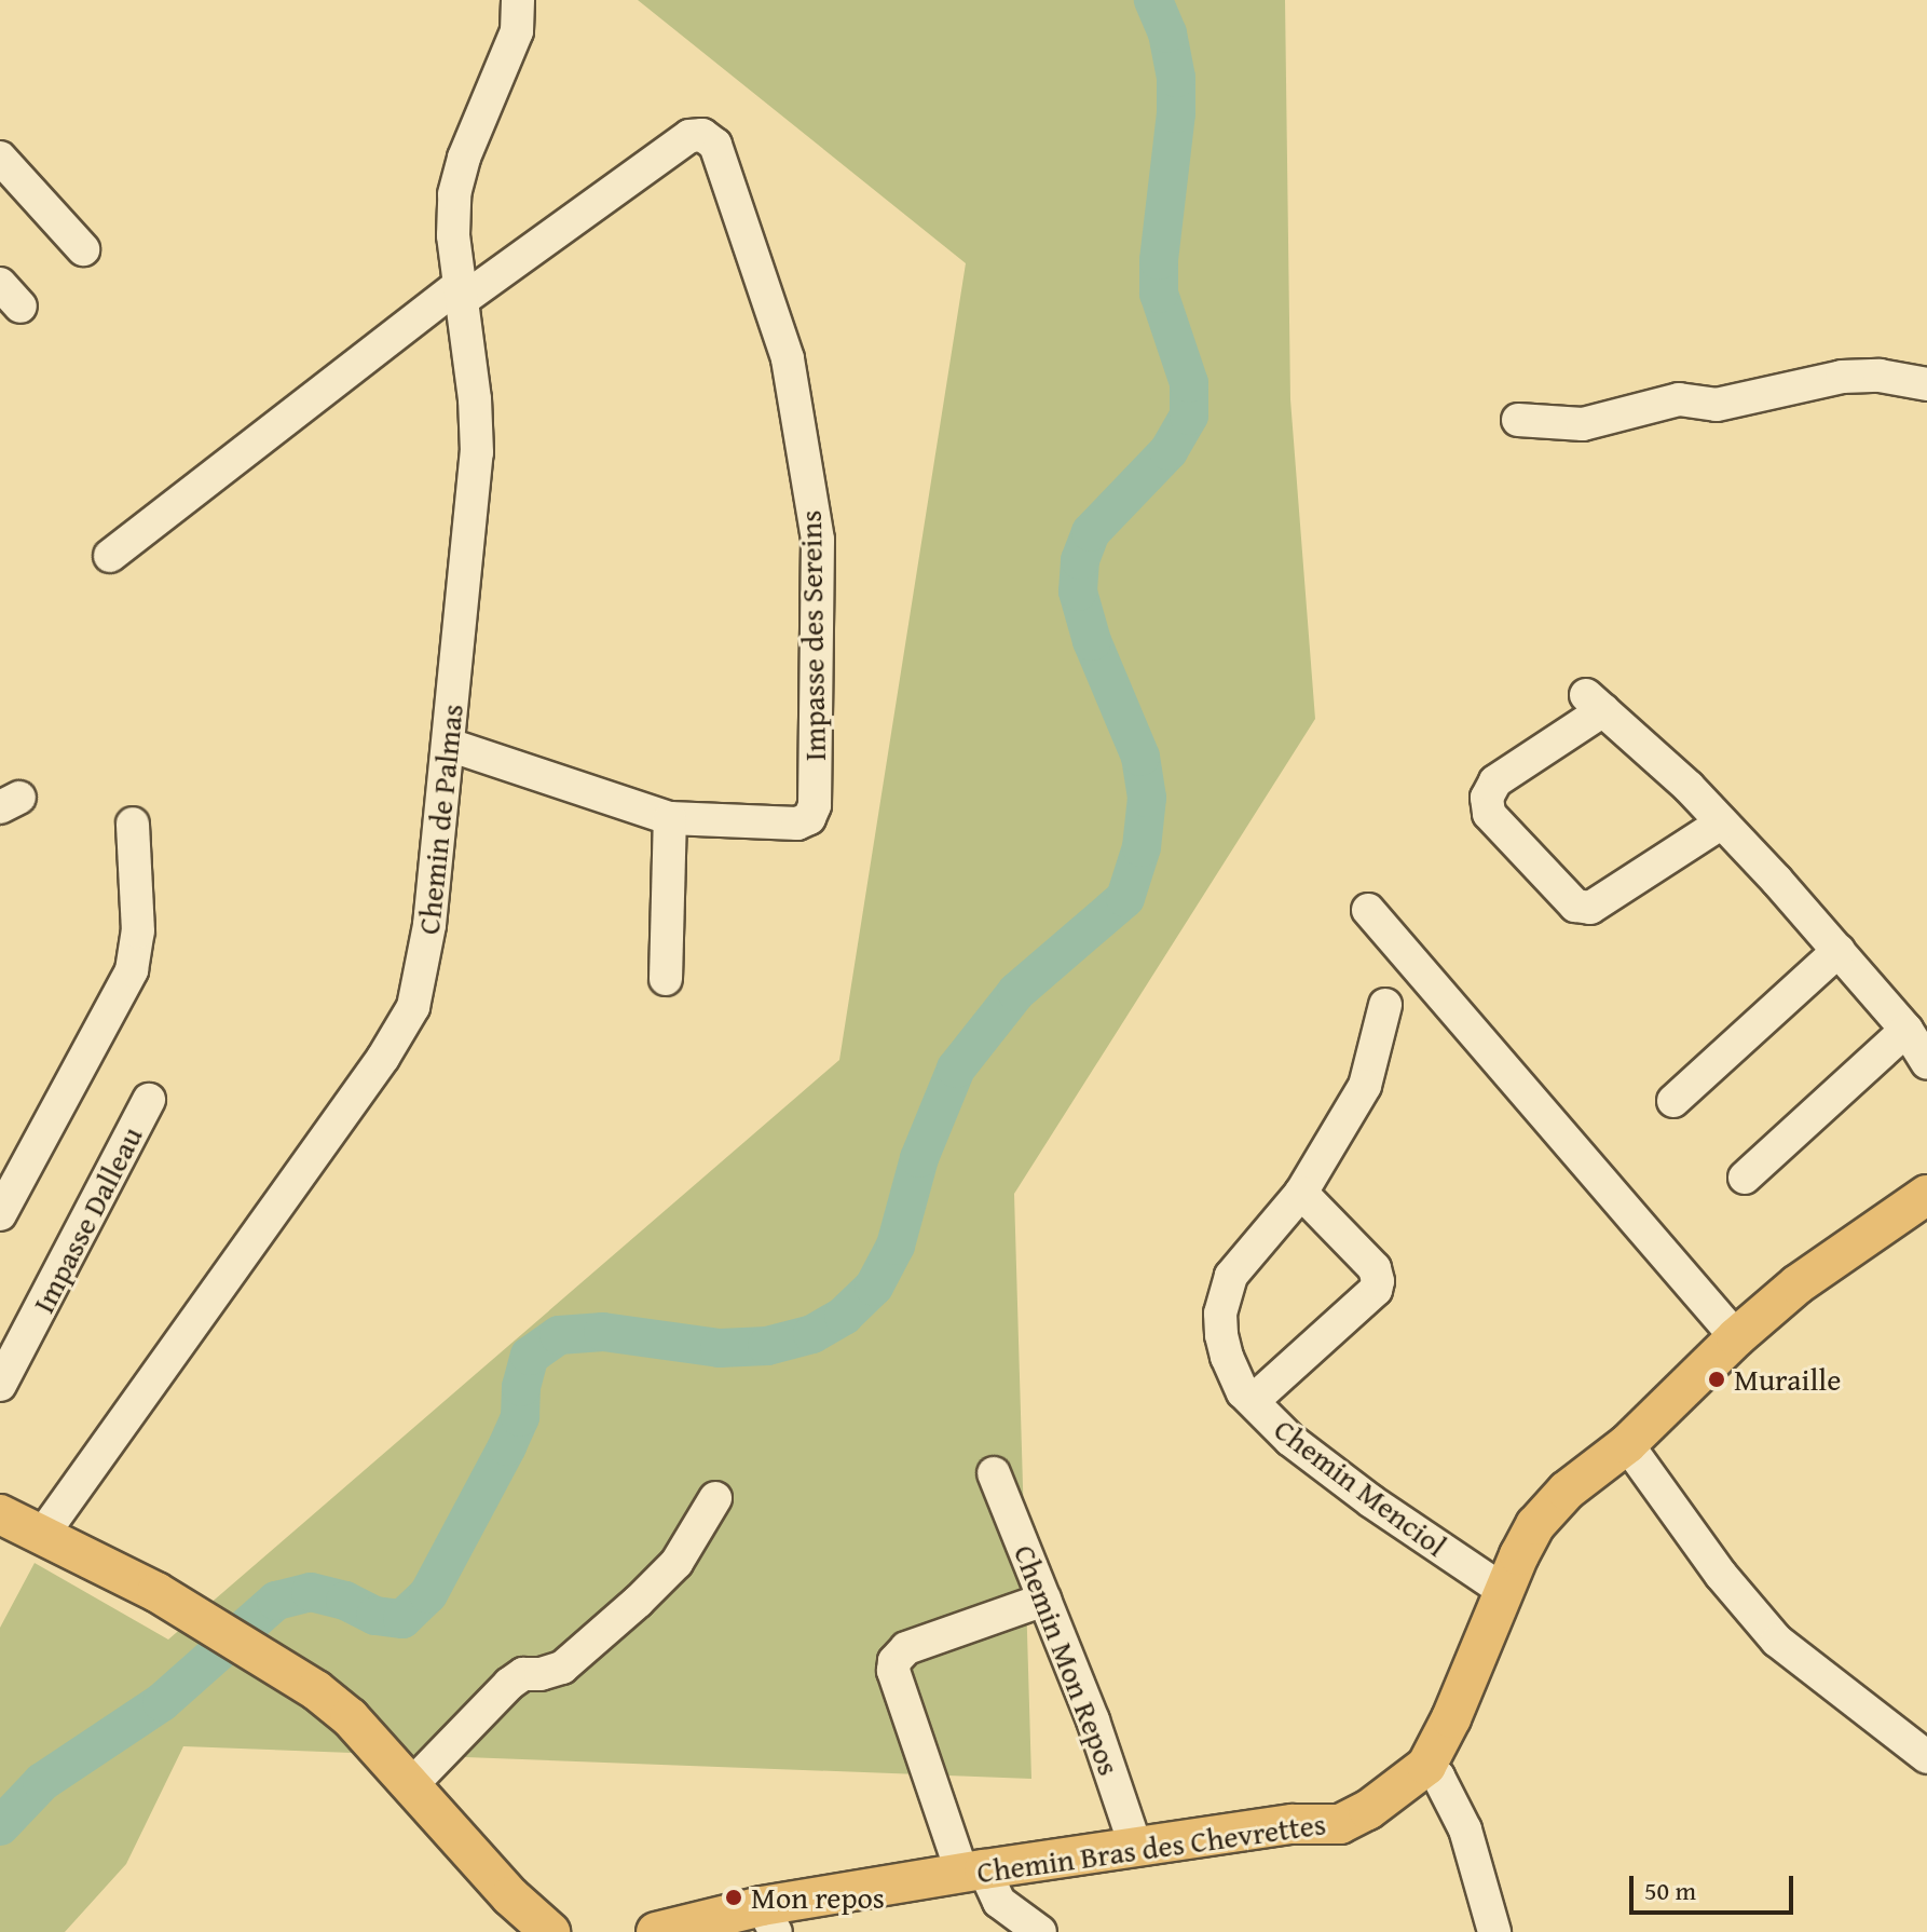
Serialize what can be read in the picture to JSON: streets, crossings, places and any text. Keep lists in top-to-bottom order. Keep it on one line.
{"streets":{"main road":["Chemin Bras des Chevrettes"],"street":["Impasse des Sereins","Chemin de Palmas","Impasse Dalleau","Chemin Menciol","Chemin Mon Repos"]},"crossings":[["Impasse des Sereins","Chemin de Palmas"],["Chemin Menciol","Chemin Bras des Chevrettes"],["Chemin Mon Repos","Chemin Bras des Chevrettes"]],"places":["Muraille","Mon repos"],"scale_bar":"50 m"}
